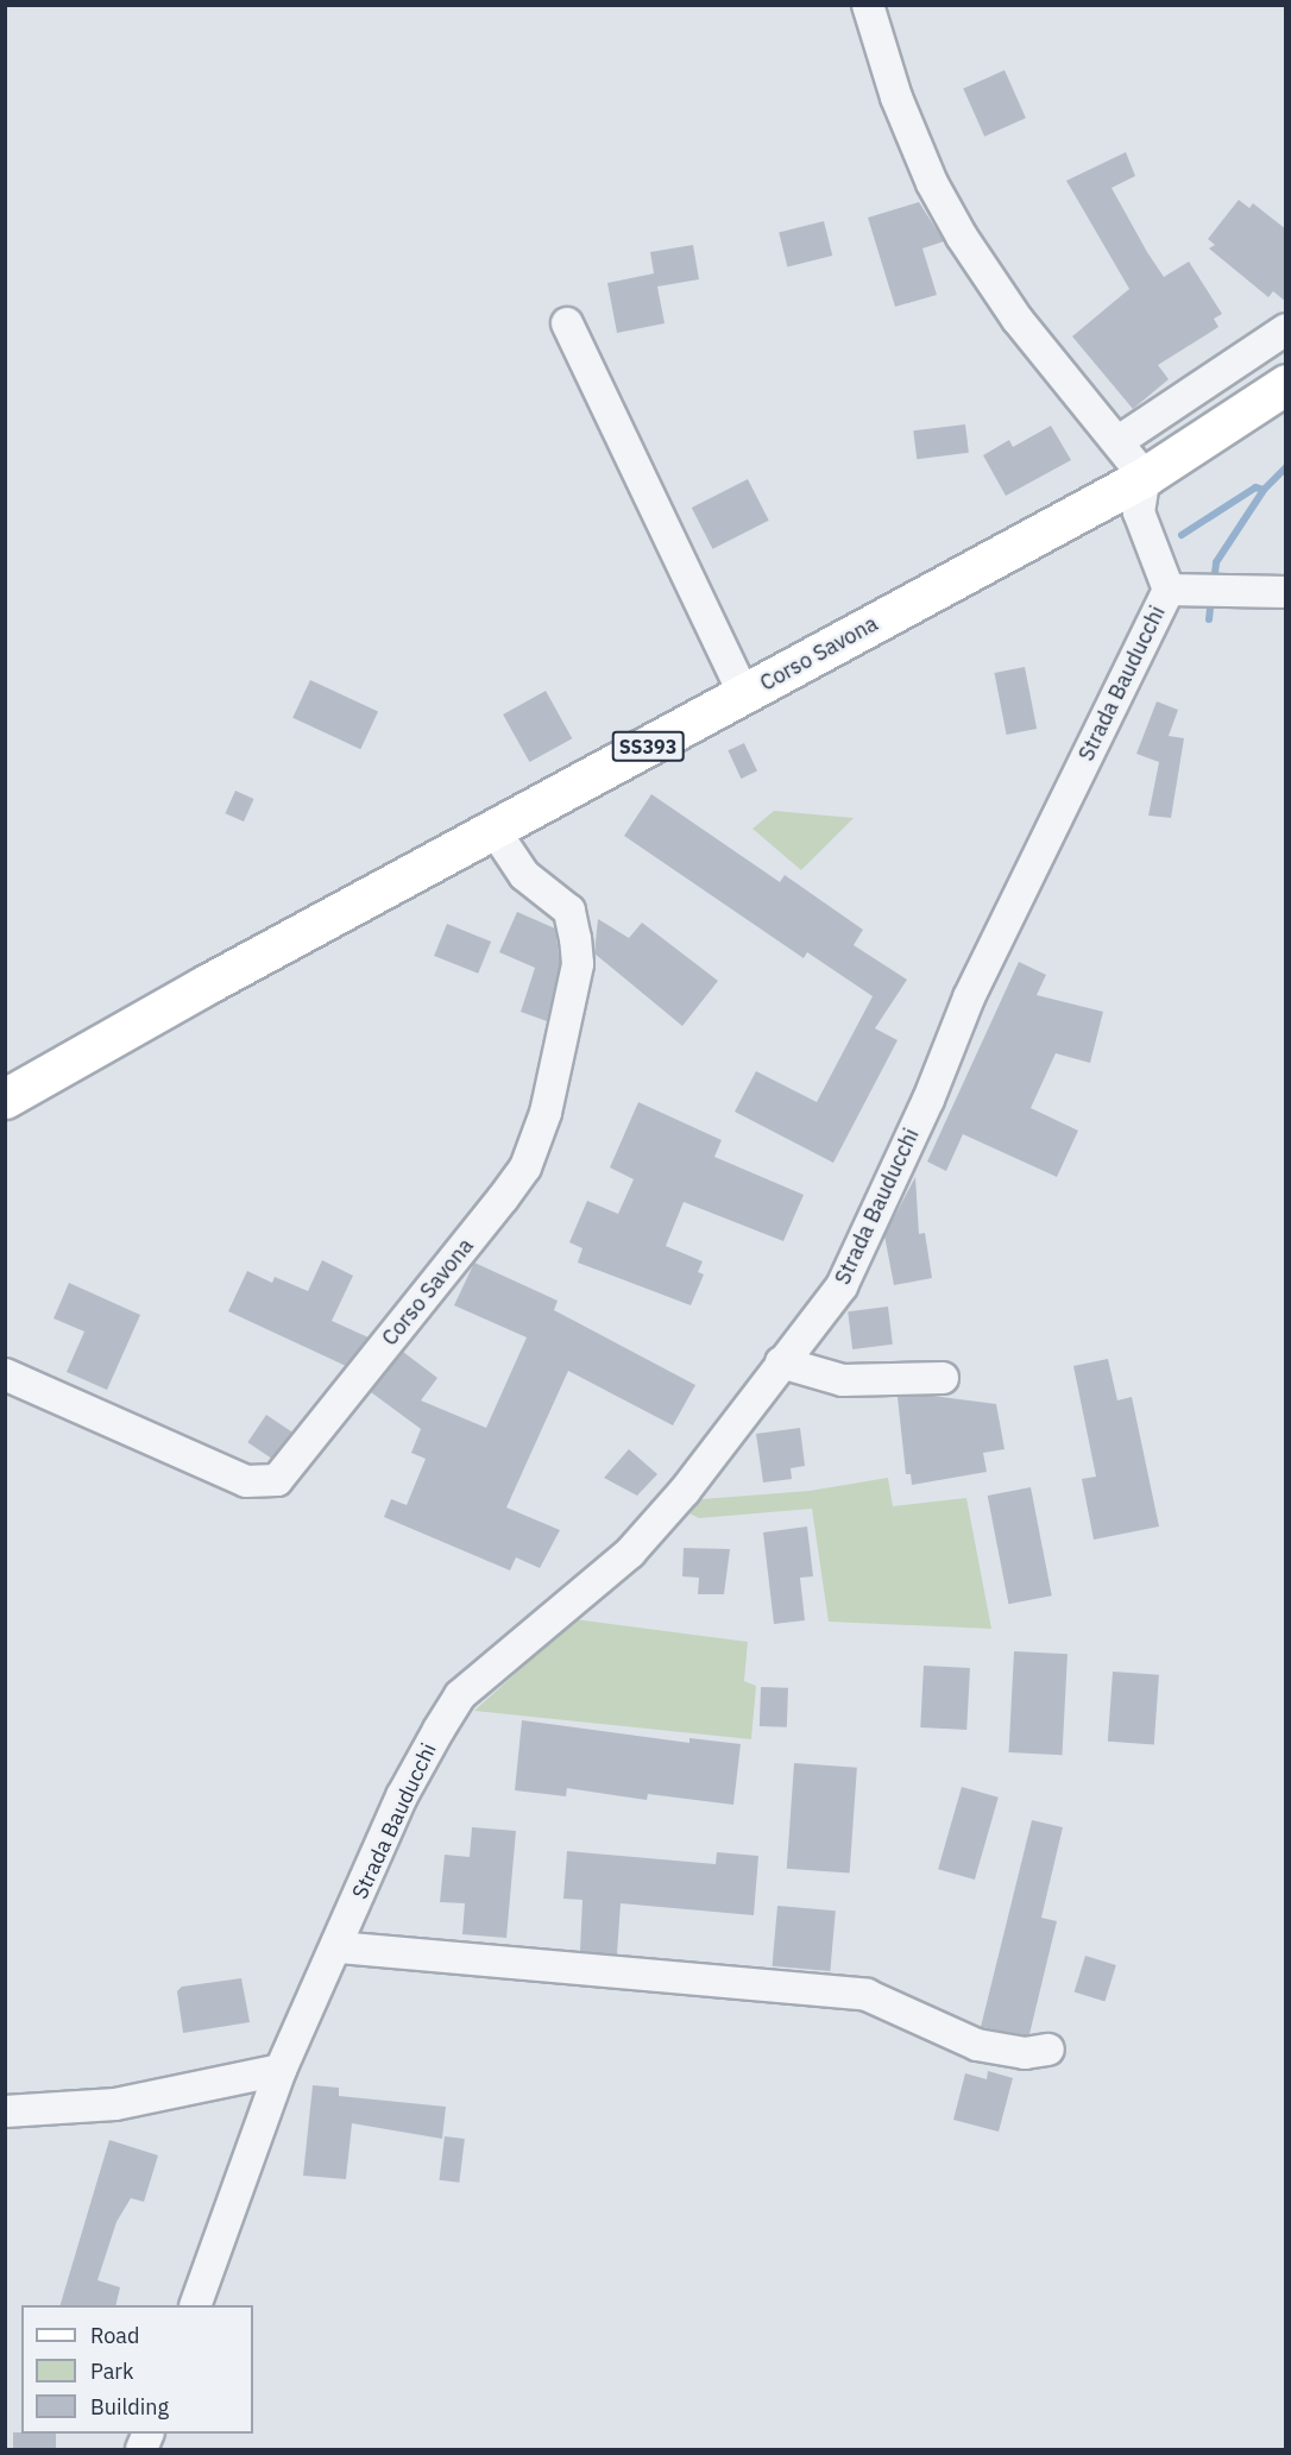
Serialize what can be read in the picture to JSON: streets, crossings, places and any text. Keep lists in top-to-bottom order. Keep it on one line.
{"streets":{"main road":["Corso Savona","SS393"],"street":["Strada Bauducchi"]},"crossings":[["Corso Savona","Strada Bauducchi"]],"legend":["Road","Park","Building"]}
